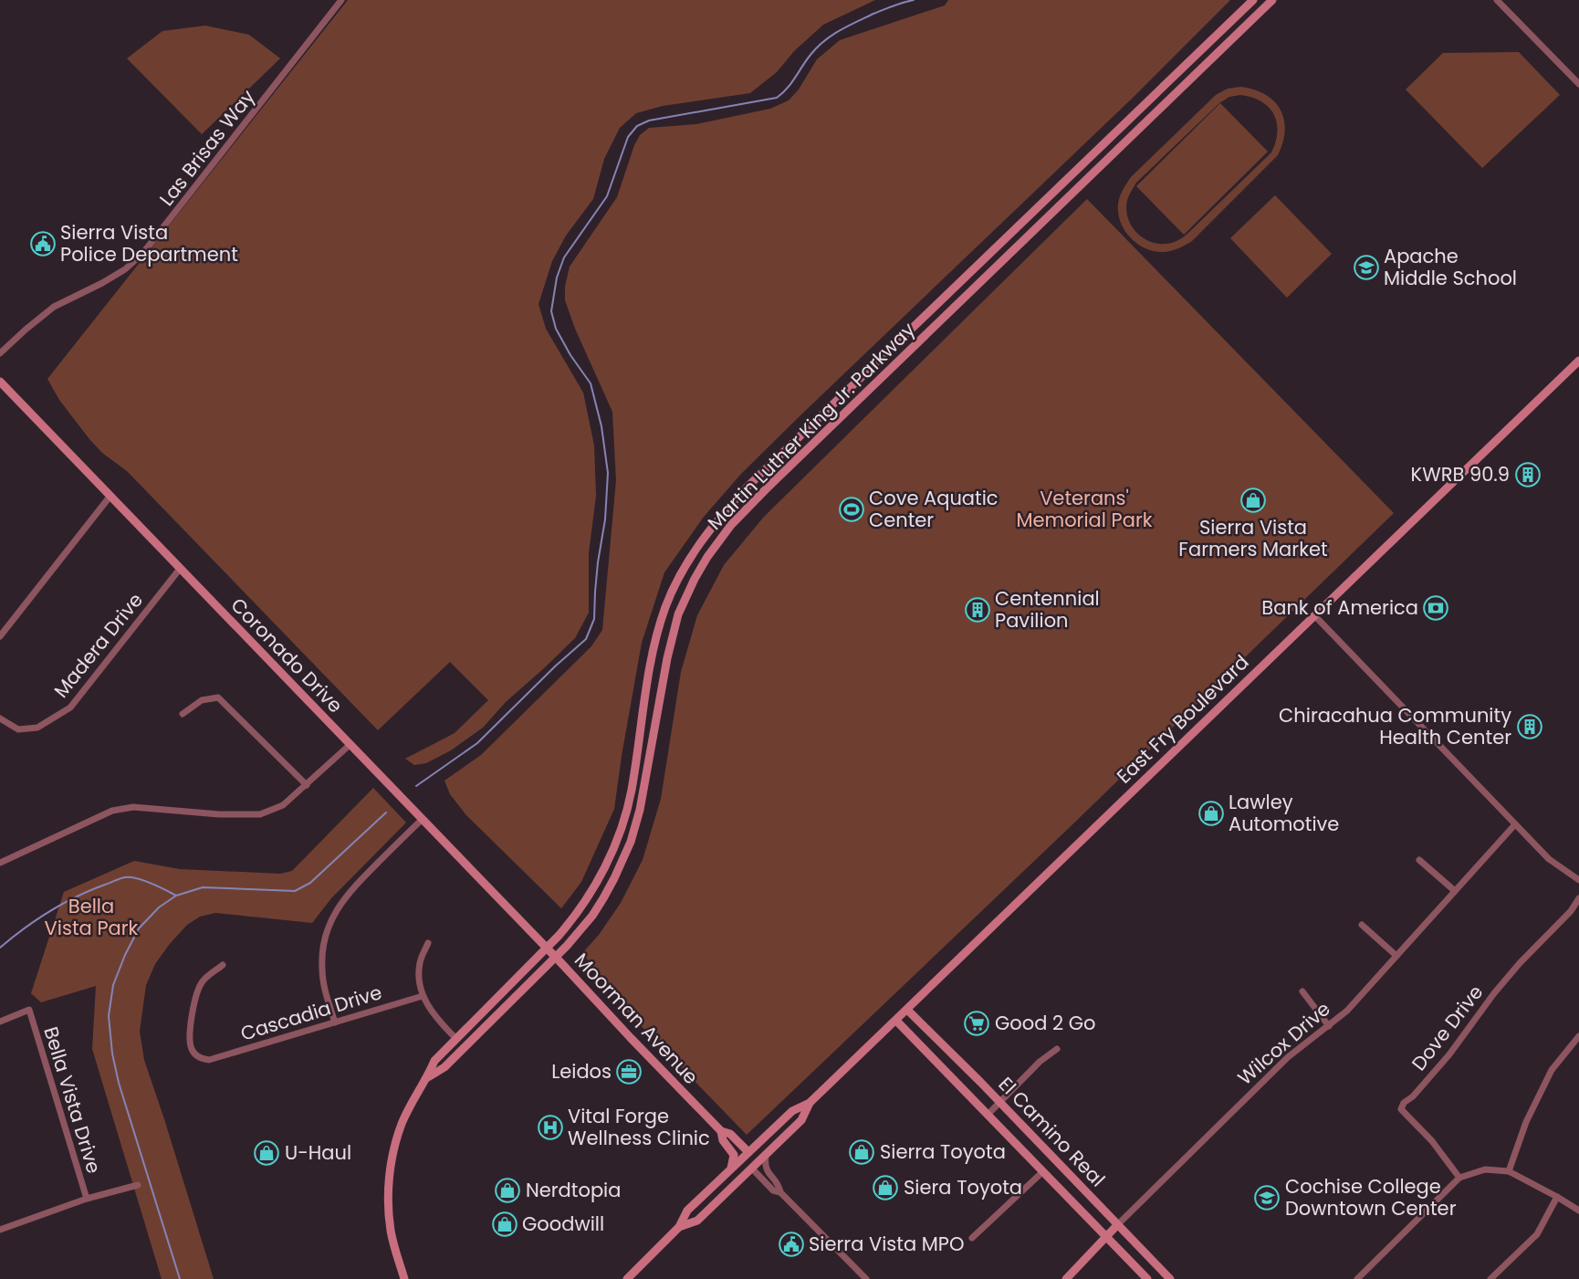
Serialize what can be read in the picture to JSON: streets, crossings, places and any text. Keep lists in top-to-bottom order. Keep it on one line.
{"streets":{"street":["Las Brisas Way","Martin Luther King Jr. Parkway","Madera Drive","Coronado Drive","East Fry Boulevard","Cascadia Drive","Moorman Avenue","Dove Drive","Wilcox Drive","Bella Vista Drive","El Camino Real"]},"crossings":[["Martin Luther King Jr. Parkway","Coronado Drive"],["Martin Luther King Jr. Parkway","Moorman Avenue"],["Madera Drive","Coronado Drive"],["Coronado Drive","Moorman Avenue"],["East Fry Boulevard","Moorman Avenue"],["East Fry Boulevard","El Camino Real"],["Wilcox Drive","El Camino Real"]],"parks":["Veterans' Memorial Park","Bella Vista Park"],"places":{"public building":["Sierra Vista Police Department","Sierra Vista MPO"],"school or university":["Apache Middle School","Cochise College Downtown Center"],"building":["KWRB 90.9","Centennial Pavilion","Chiracahua Community Health Center"],"shop":["Sierra Vista Farmers Market","Lawley Automotive","Sierra Toyota","U-Haul","Siera Toyota","Nerdtopia","Goodwill"],"sports":["Cove Aquatic Center"],"bank":["Bank of America"],"supermarket":["Good 2 Go"],"office":["Leidos"],"hospital":["Vital Forge Wellness Clinic"]}}
